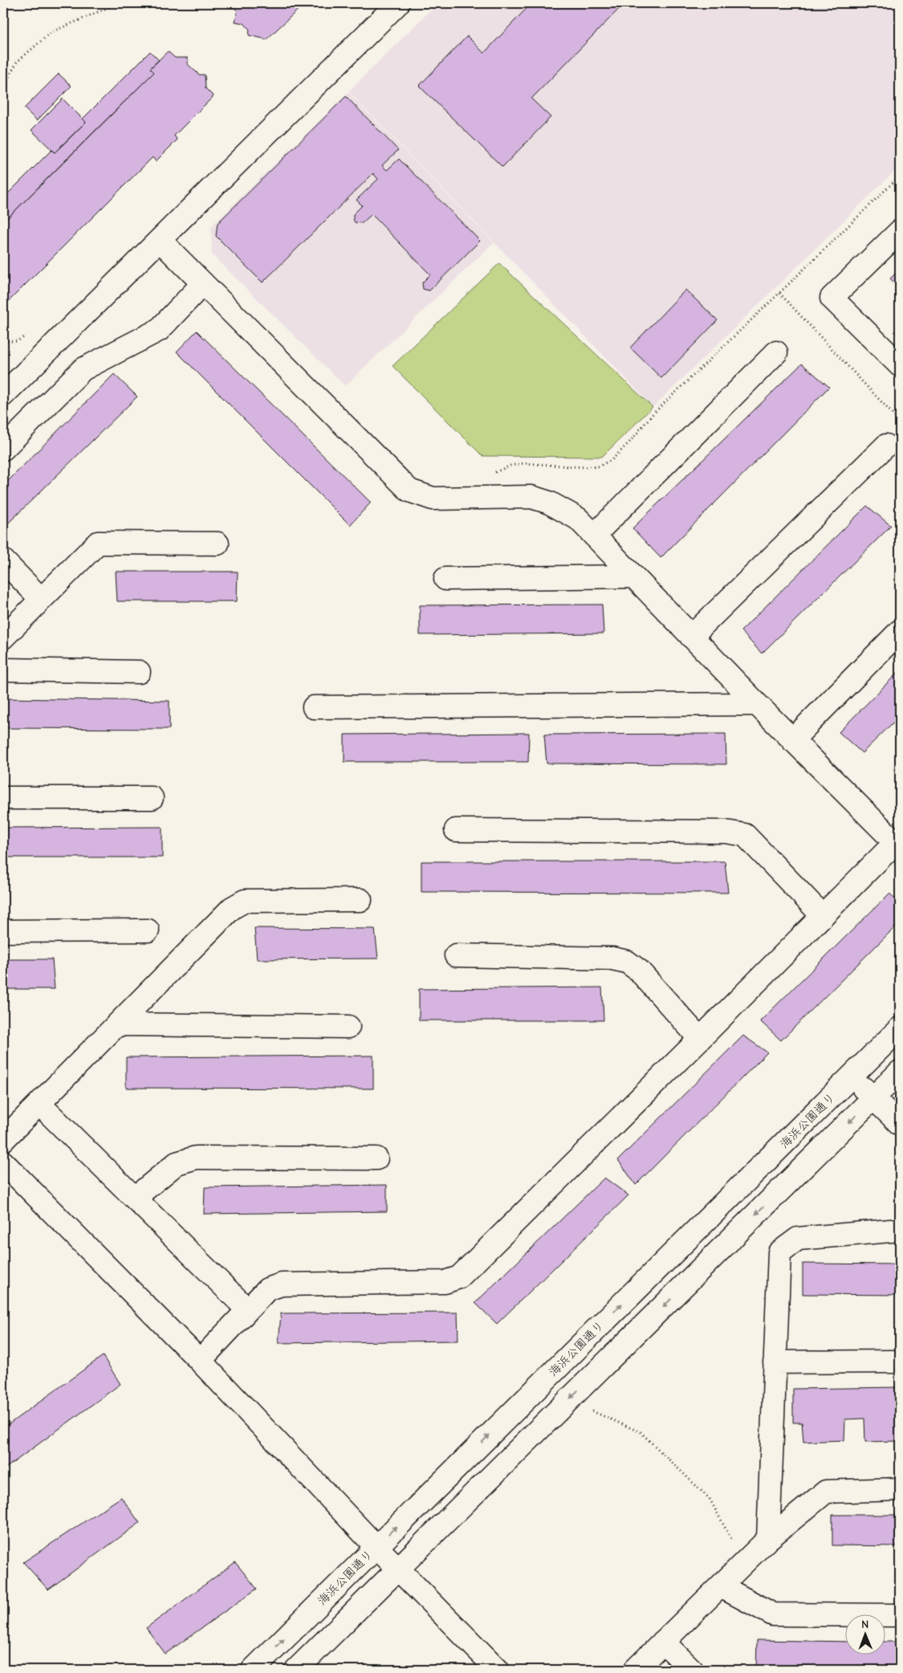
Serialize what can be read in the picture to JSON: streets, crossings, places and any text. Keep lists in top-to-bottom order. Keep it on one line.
{"streets":{"street":["海浜公園通り"]},"north":"top"}
